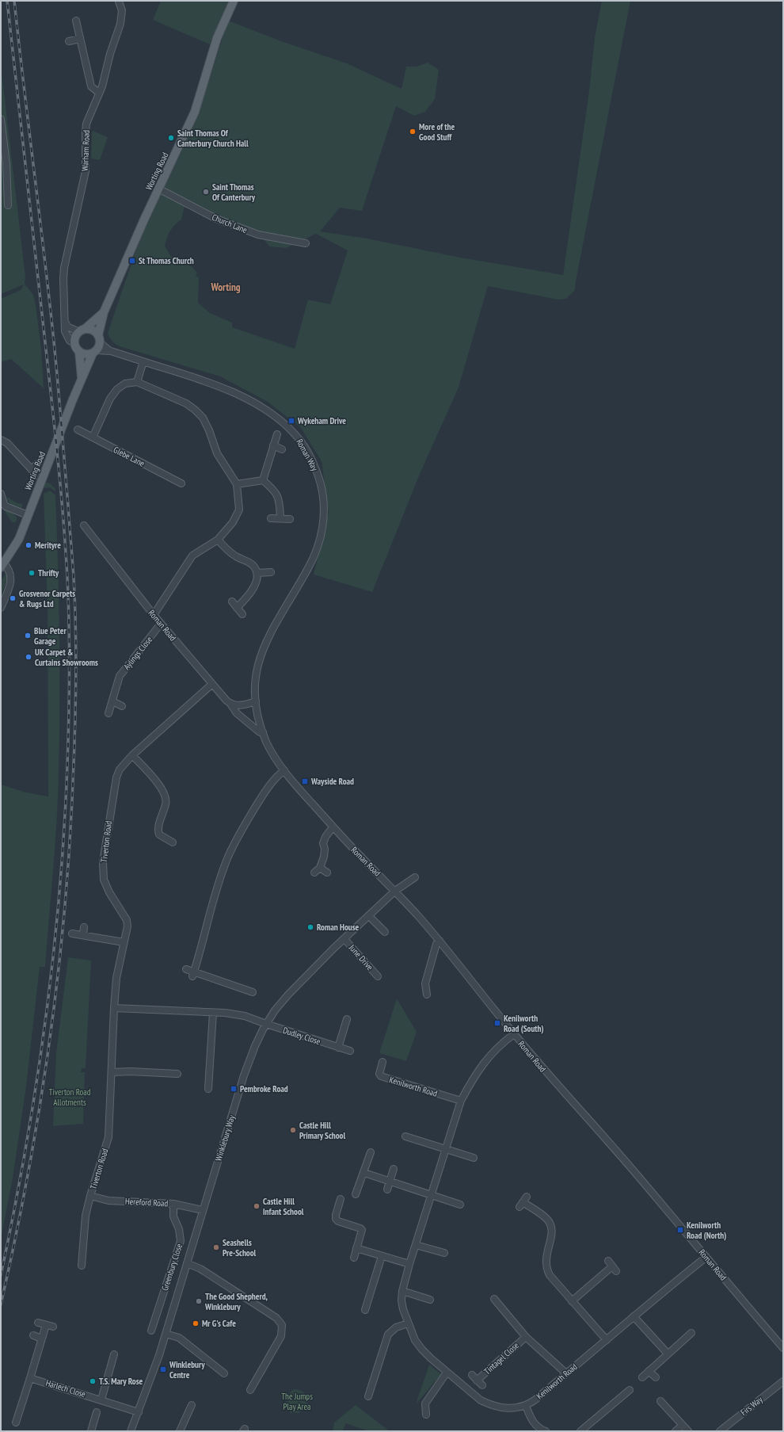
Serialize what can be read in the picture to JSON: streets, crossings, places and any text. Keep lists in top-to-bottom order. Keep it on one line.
{"streets":{"main road":["Worting Road"],"street":["Warham Road","Church Lane","Roman Way","Glebe Lane","Roman Road","Aylings Close","Tiverton Road","June Drive","Dudley Close","Kenilworth Road","Winklebury Way","Hereford Road","Greenbury Close","Tintagel Close","Harlech Close","Firs Way"]},"crossings":[["Warham Road","Worting Road"],["Warham Road","Roman Way"],["Worting Road","Church Lane"],["Worting Road","Roman Way"],["Roman Way","Roman Road"],["Roman Road","Aylings Close"],["Roman Road","Tiverton Road"],["Roman Road","Kenilworth Road"],["Roman Road","Winklebury Way"],["Tiverton Road","Hereford Road"],["June Drive","Winklebury Way"],["Dudley Close","Winklebury Way"],["Kenilworth Road","Tintagel Close"],["Winklebury Way","Hereford Road"],["Winklebury Way","Harlech Close"],["Hereford Road","Greenbury Close"]],"districts":["Worting"],"parks":["Tiverton Road Allotments","The Jumps Play Area"],"places":{"other":["More of the Good Stuff","Saint Thomas Of Canterbury Church Hall","Saint Thomas Of Canterbury","Merityre","Thrifty","Grosvenor Carpets & Rugs Ltd","Blue Peter Garage","UK Carpet & Curtains Showrooms","Roman House","Castle Hill Primary School","Castle Hill Infant School","Seashells Pre-School","The Good Shepherd, Winklebury","Mr G's Cafe","T.S. Mary Rose"],"transit":["St Thomas Church","Wykeham Drive","Wayside Road","Kenilworth Road (South)","Pembroke Road","Kenilworth Road (North)","Winklebury Centre"]}}
